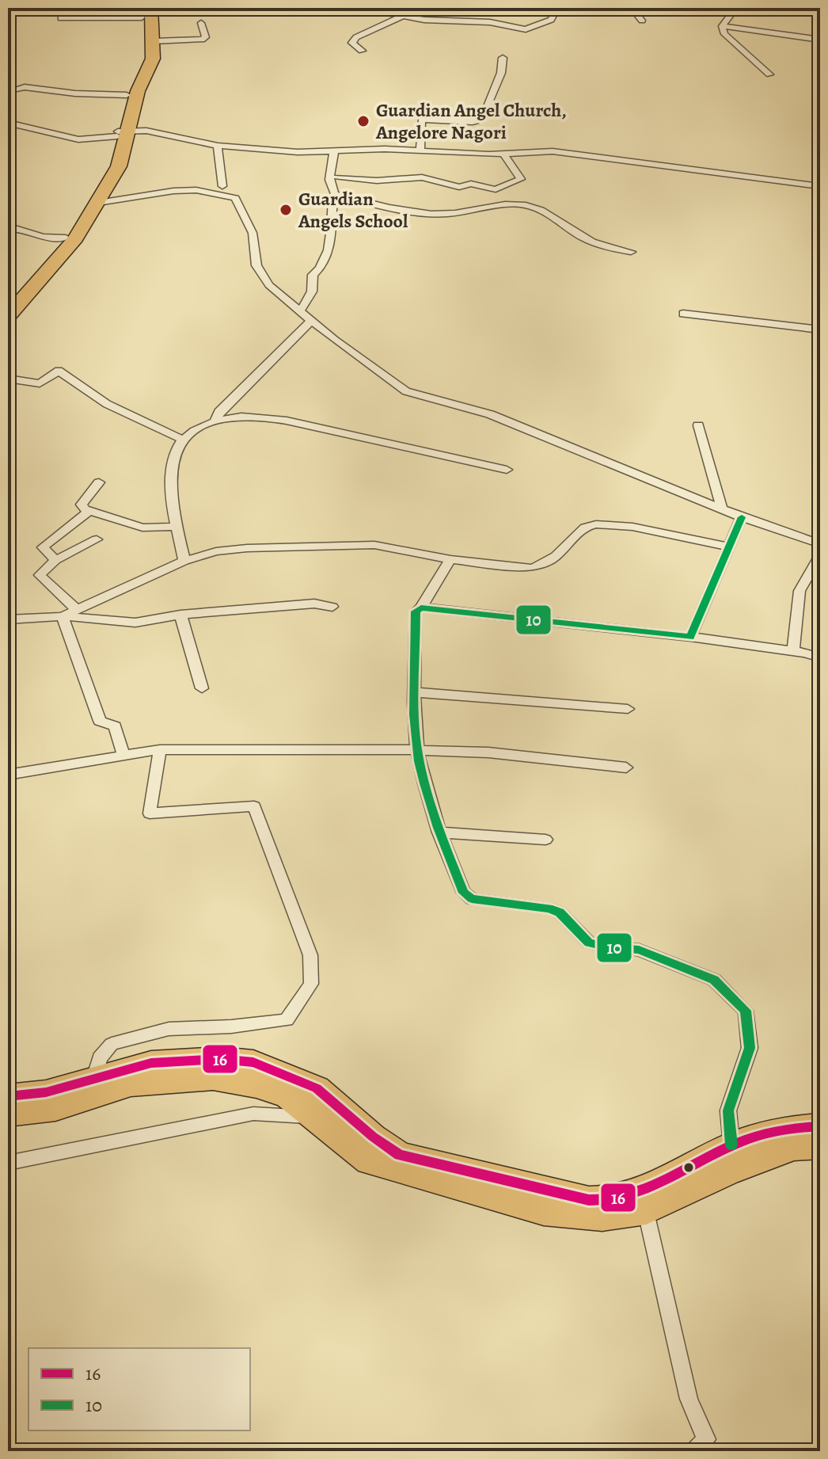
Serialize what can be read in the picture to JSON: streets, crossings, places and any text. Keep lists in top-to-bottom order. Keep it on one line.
{"places":["Guardian Angel Church, Angelore Nagori","Guardian Angels School"],"lines":["transit line 10","transit line 16"],"legend":["16","10"]}
